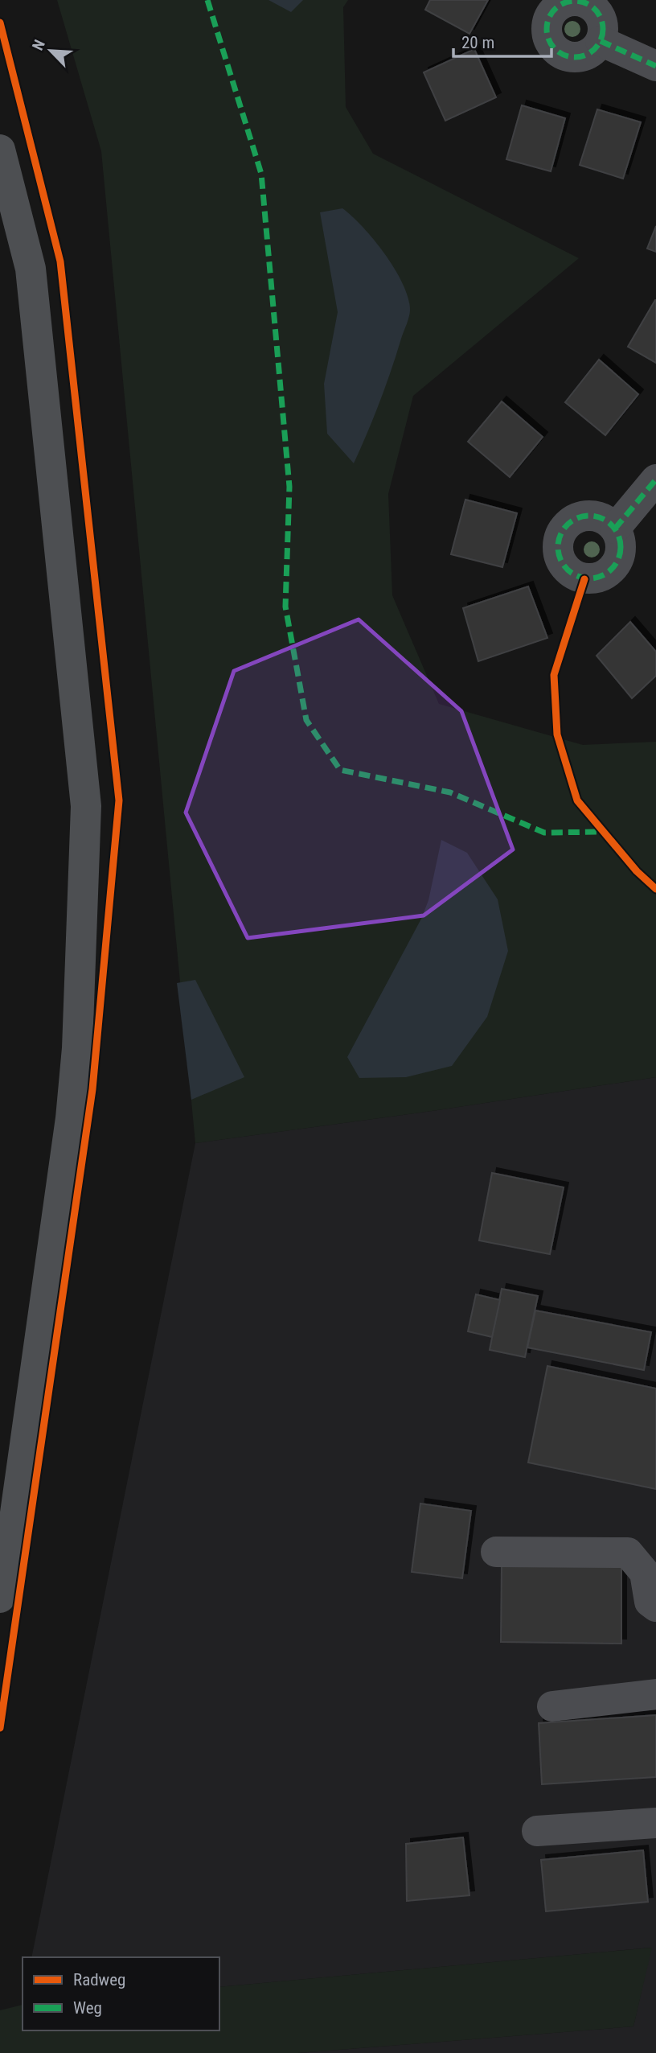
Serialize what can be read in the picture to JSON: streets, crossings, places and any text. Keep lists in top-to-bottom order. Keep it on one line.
{"legend":["Radweg","Weg"],"scale_bar":"20 m","north":"top left"}
